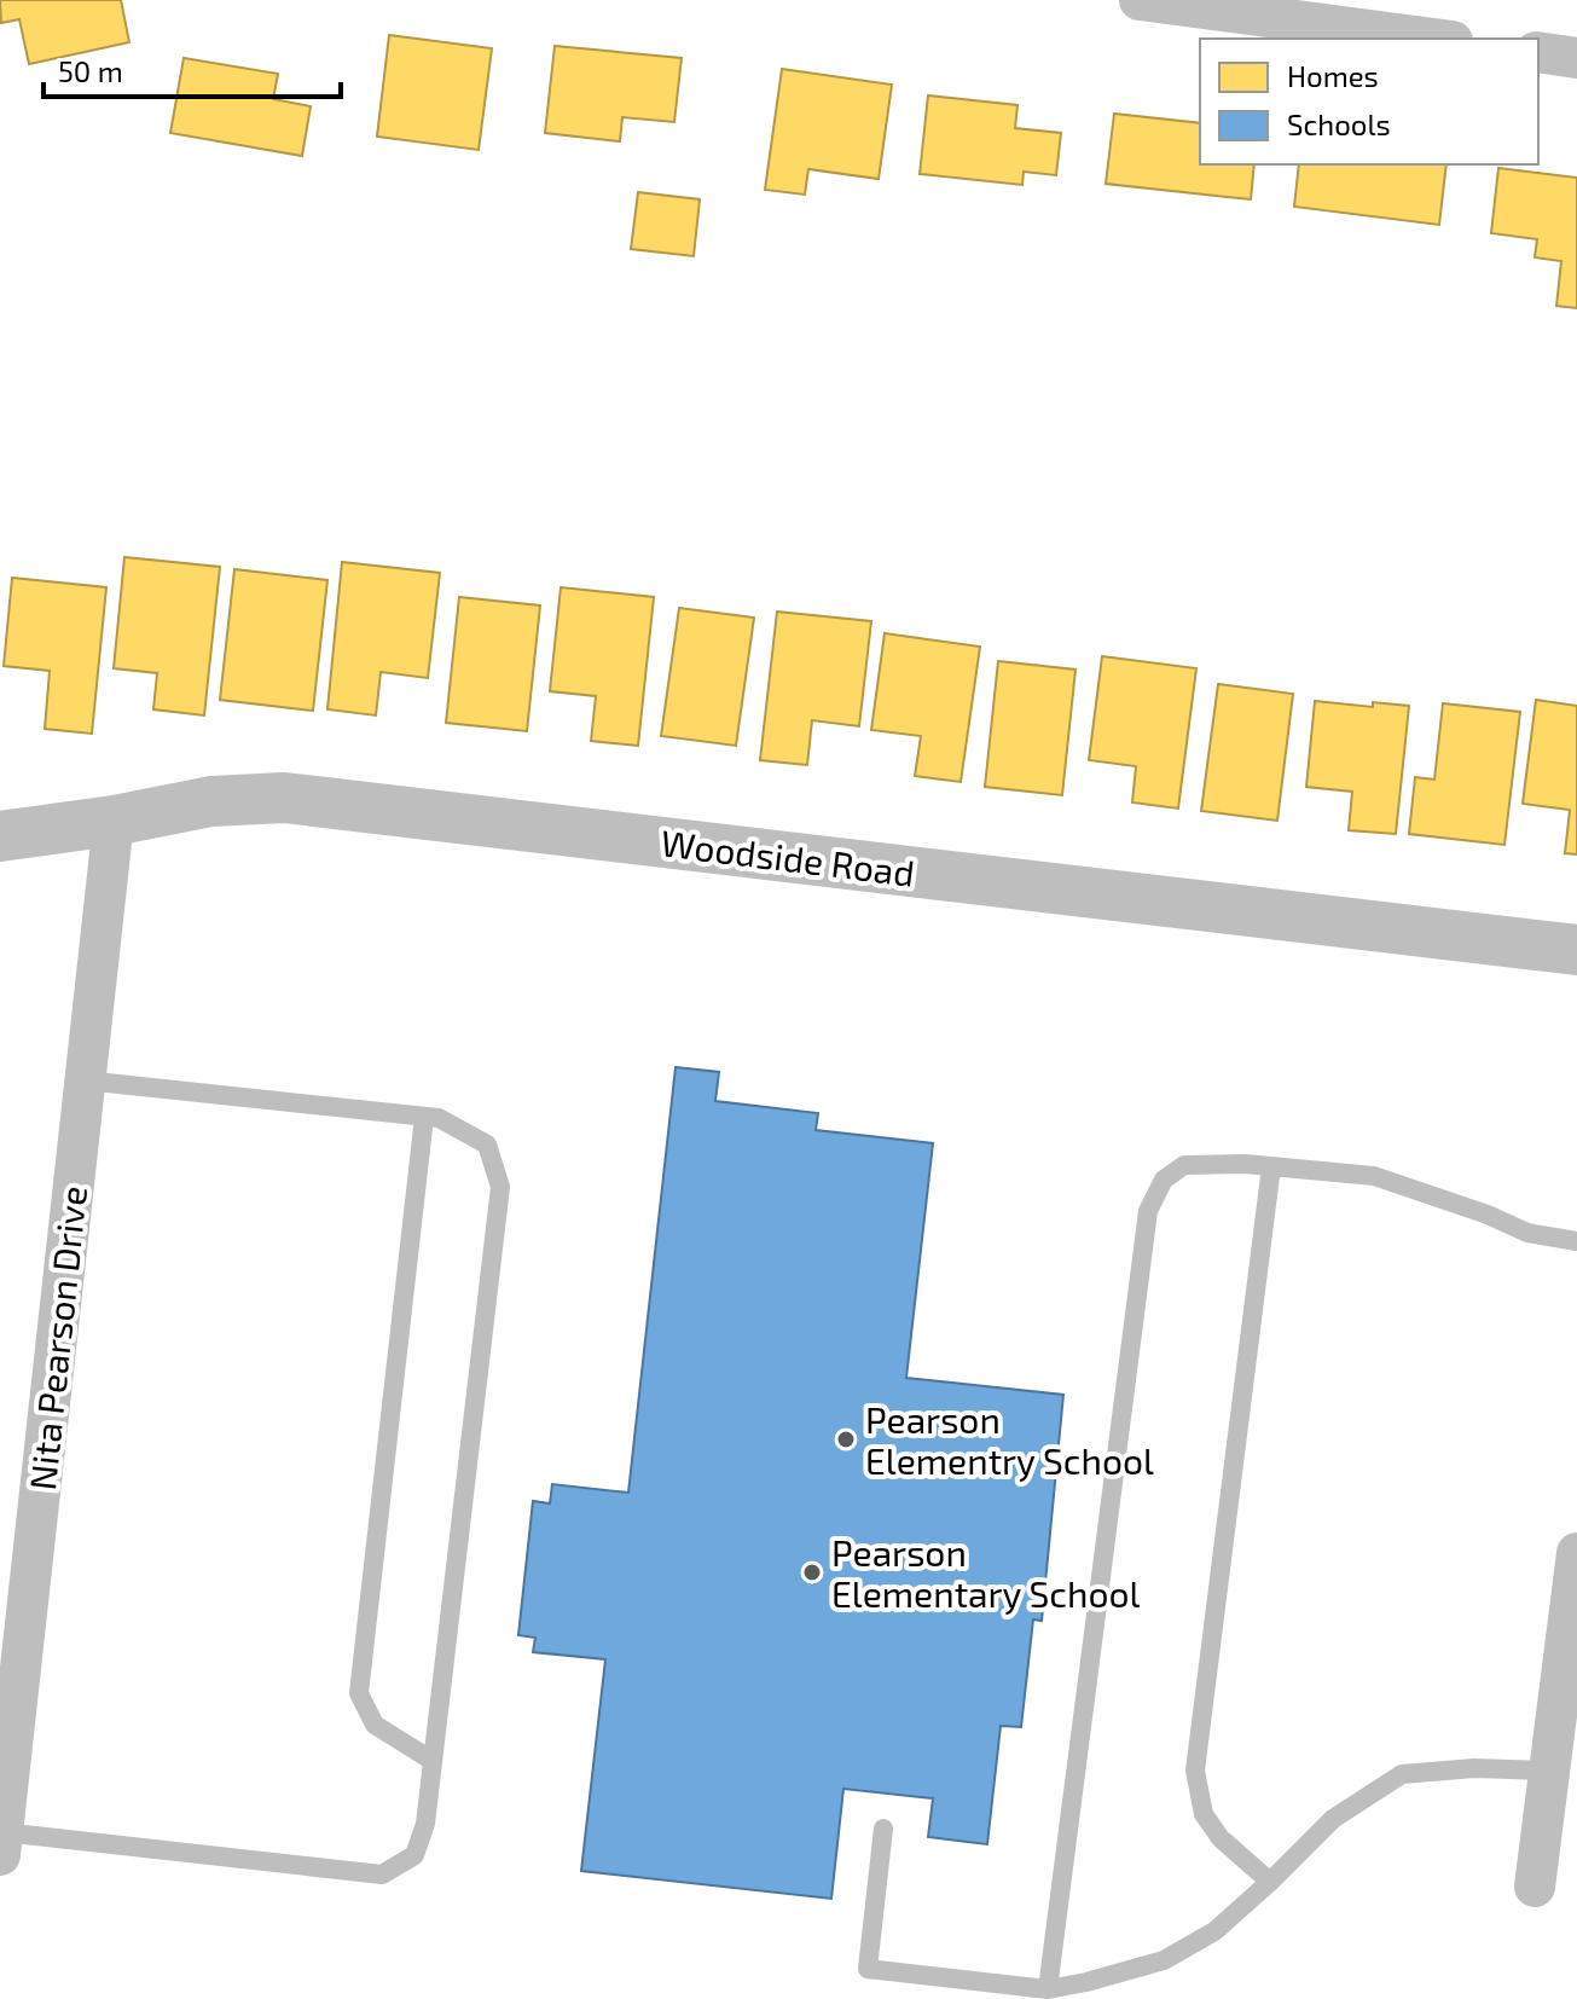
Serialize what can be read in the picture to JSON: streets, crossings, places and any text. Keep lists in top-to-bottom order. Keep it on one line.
{"streets":{"street":["Woodside Road","Nita Pearson Drive"]},"crossings":[["Woodside Road","Nita Pearson Drive"]],"places":["Pearson Elementry School","Pearson Elementary School"],"legend":["Homes","Schools"],"scale_bar":"50 m"}
